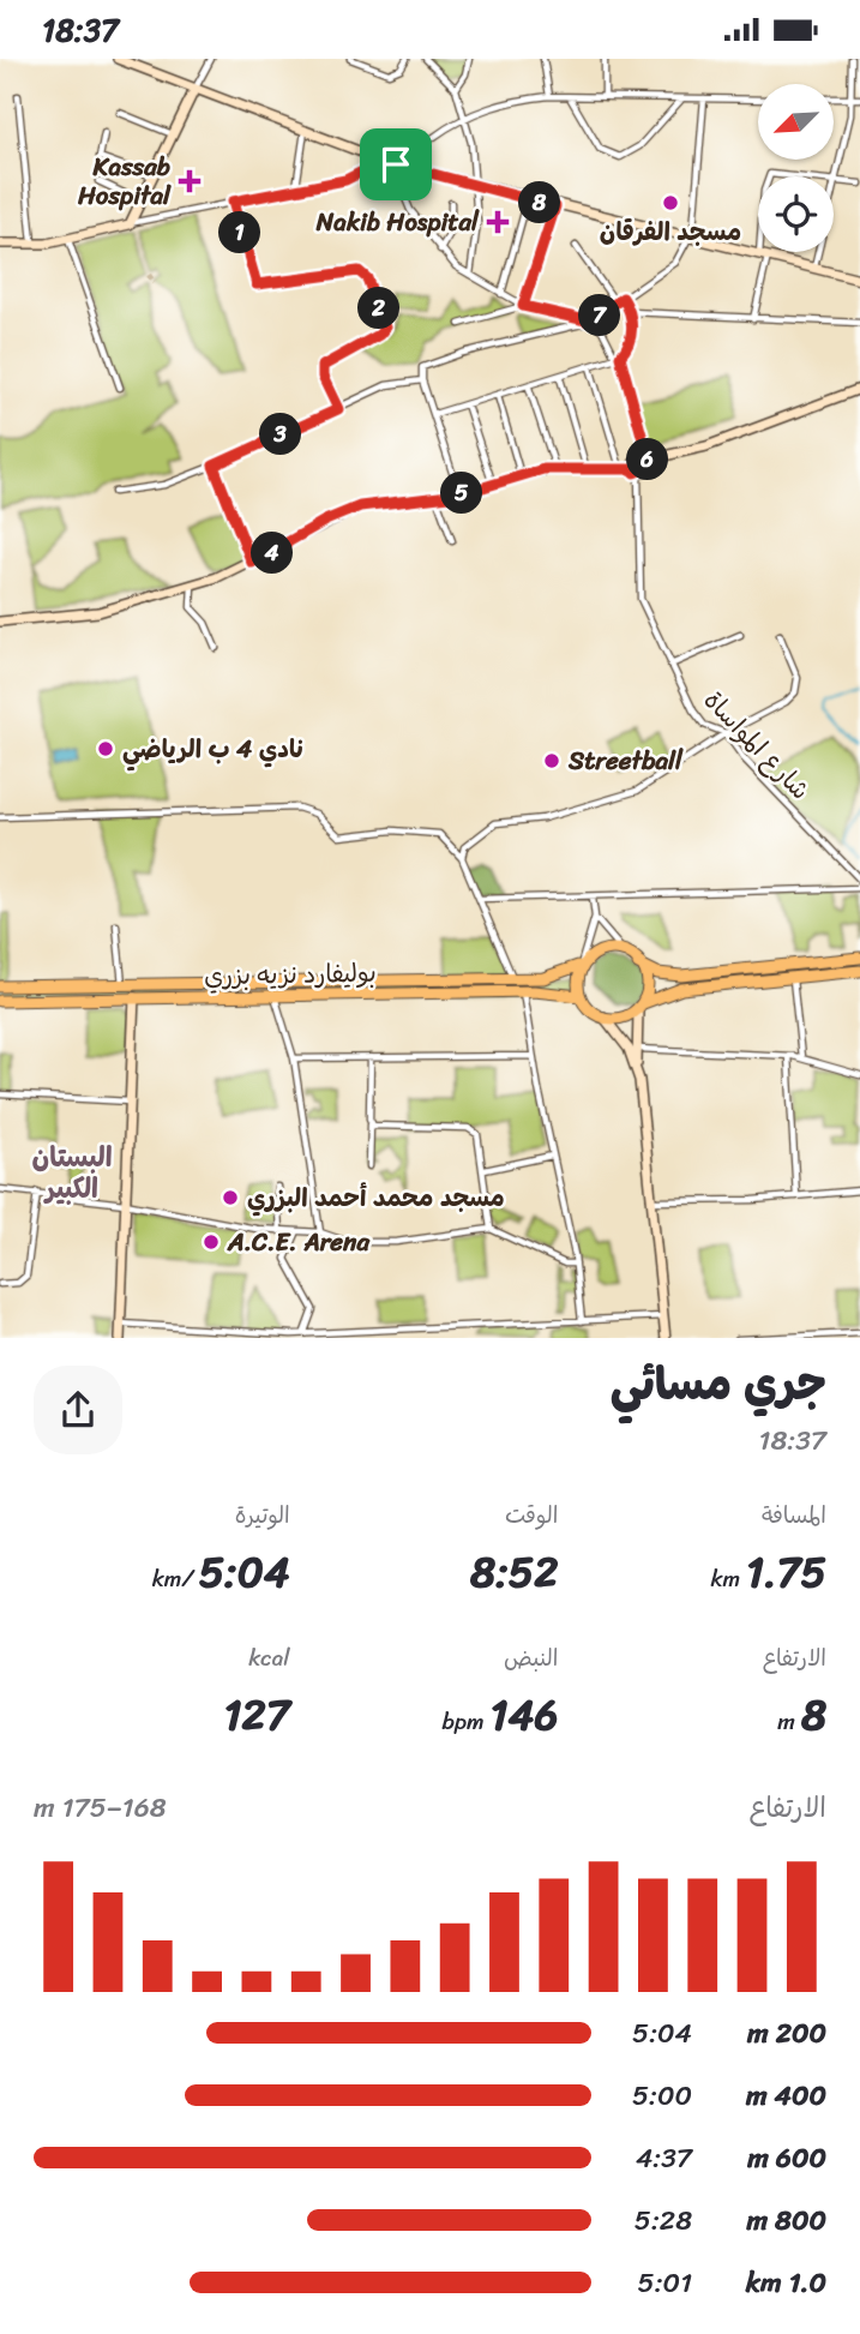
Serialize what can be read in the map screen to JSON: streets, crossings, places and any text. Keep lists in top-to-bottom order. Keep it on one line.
{"streets":{"highway":["بوليفارد نزيه بزري"],"street":["شارع المواساة"]},"districts":["البستان الكبير"],"places":{"health":["Kassab Hospital","Nakib Hospital"],"other":["مسجد الفرقان","نادي 4 ب الرياضي","Streetball","مسجد محمد أحمد البزري","A.C.E. Arena"]},"north":"bottom left","page":{"status":"18:37","pins":["8","1","2","7","3","6","5","4"],"heading":["جري مسائي","18:37"],"stats":[["المسافة","1.75 km"],["الوقت","8:52"],["الوتيرة","5:04 /km"],["الارتفاع","8 m"],["النبض","146 bpm"],["kcal","127"]],"chart":["الارتفاع","168–175 m"],"list":[{"name":"200 m","note":"5:04"},{"name":"400 m","note":"5:00"},{"name":"600 m","note":"4:37"},{"name":"800 m","note":"5:28"},{"name":"1.0 km","note":"5:01"}]}}
